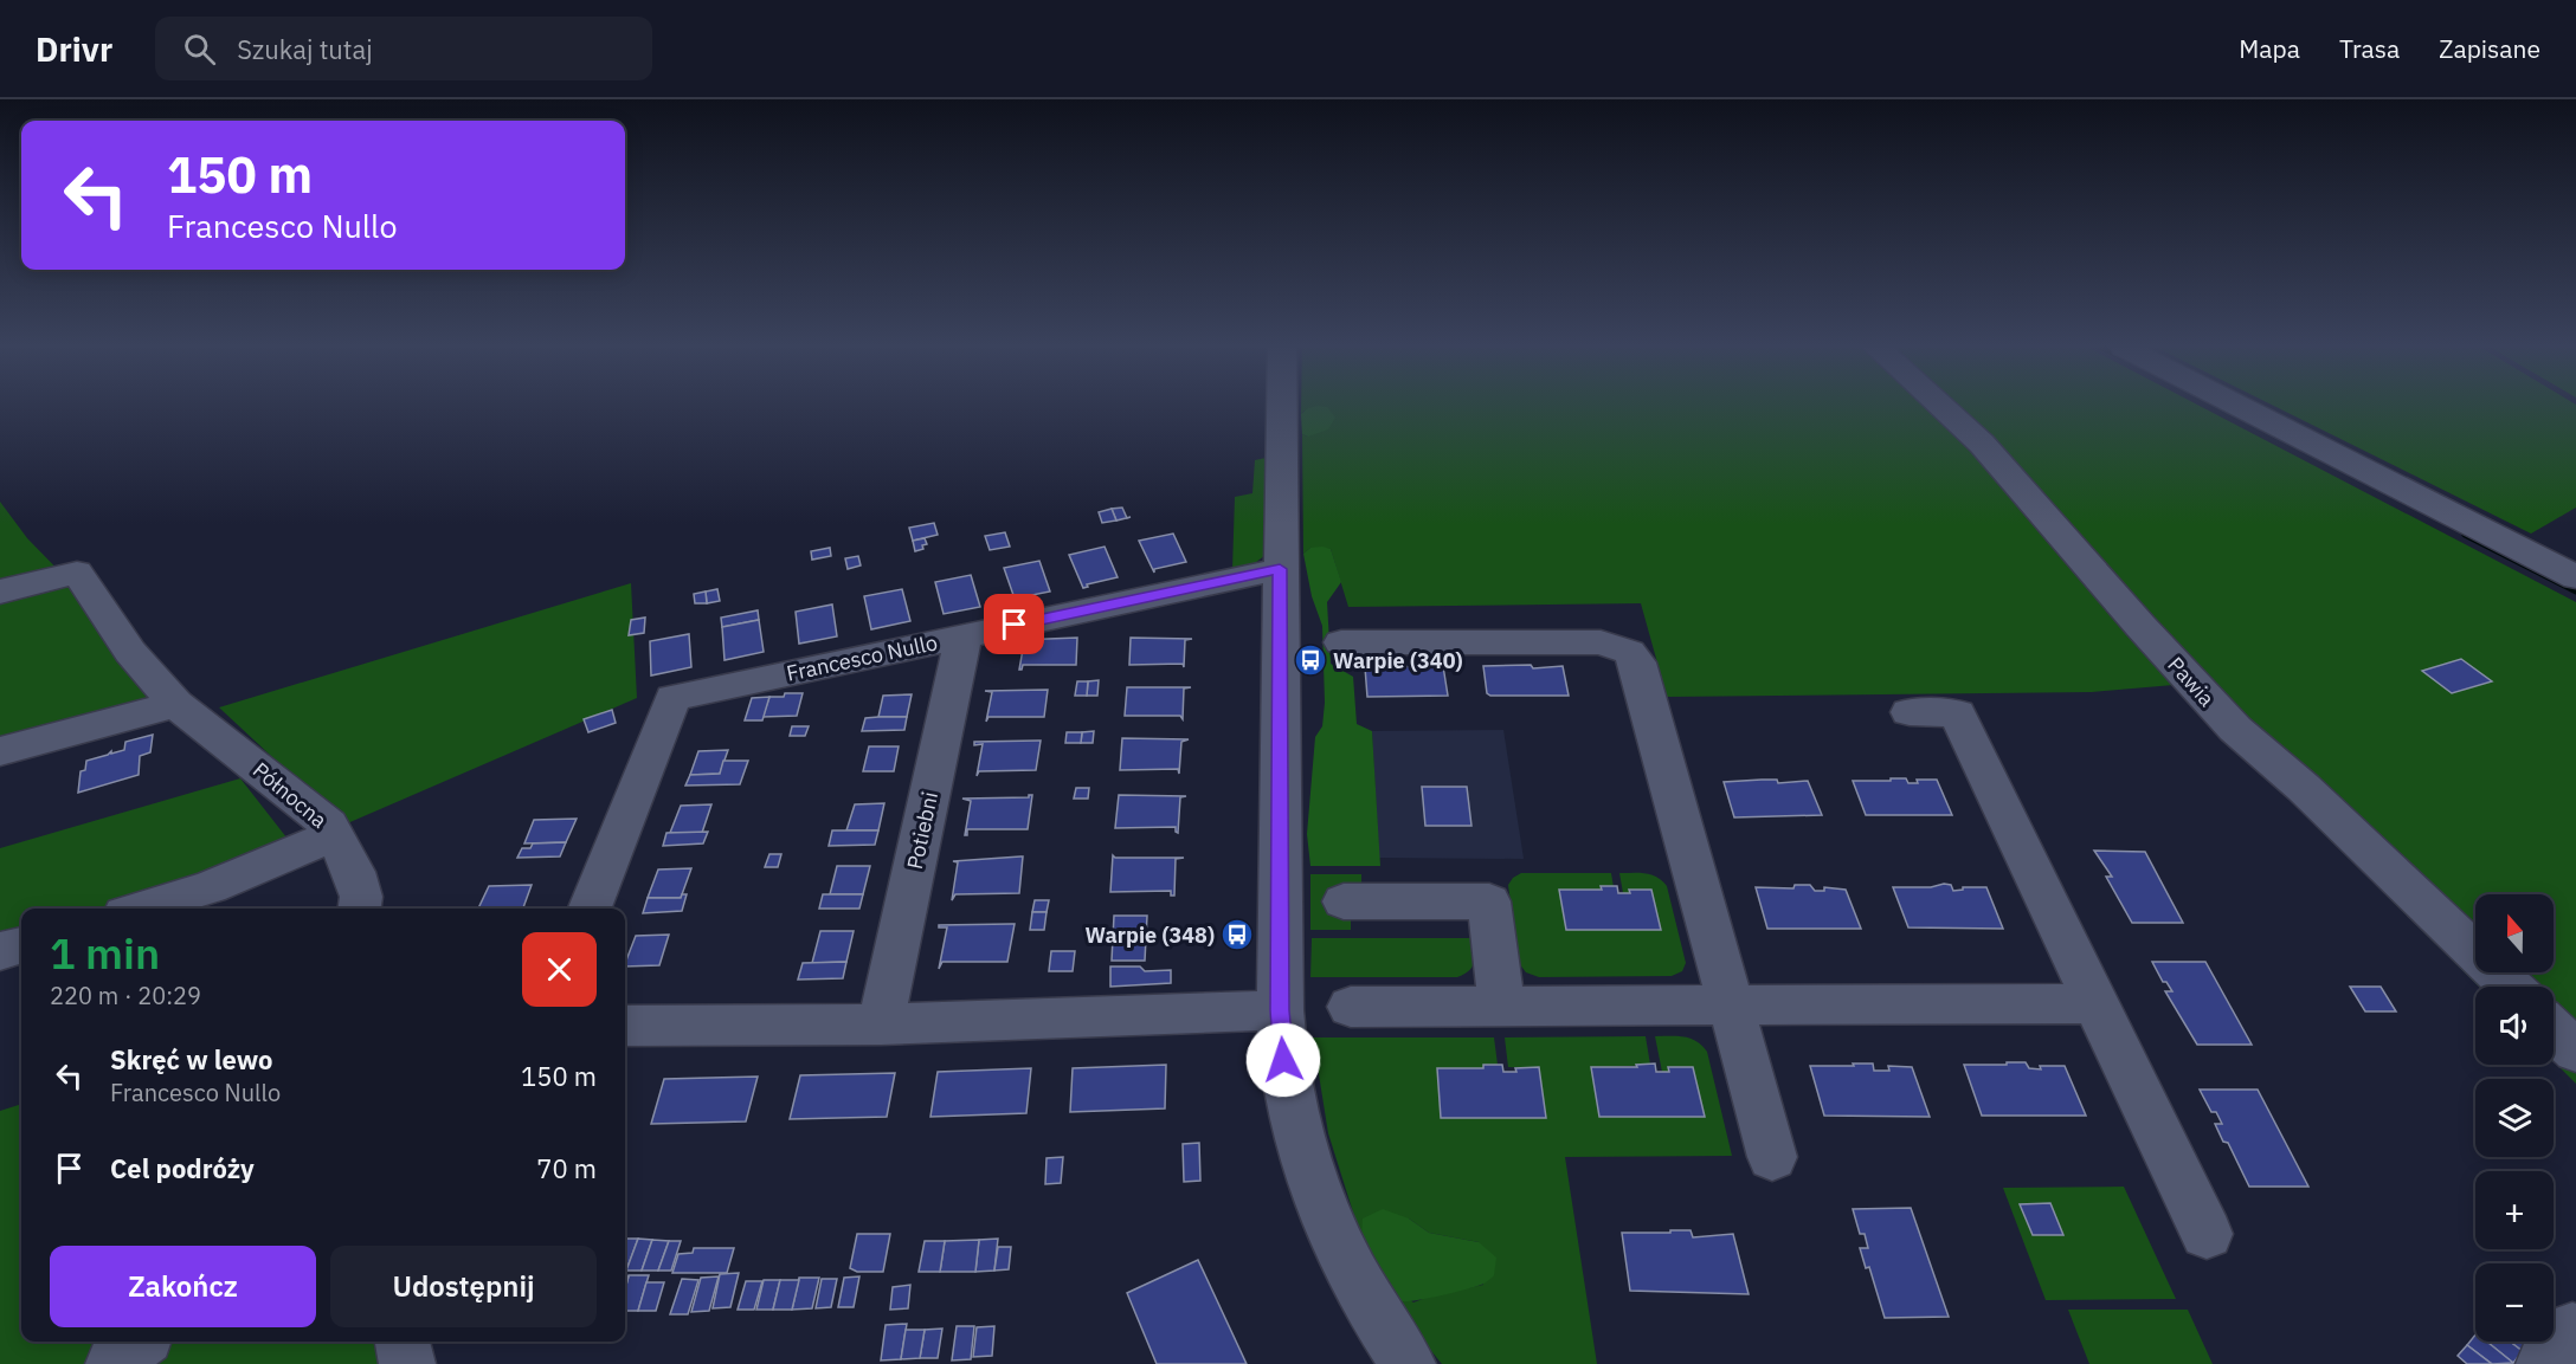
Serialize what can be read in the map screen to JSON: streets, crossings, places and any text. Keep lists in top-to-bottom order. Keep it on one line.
{"streets":{"street":["Francesco Nullo","Pawia","Północna","Potiebni"]},"crossings":[["Francesco Nullo","Potiebni"]],"places":{"bus stop":["Warpie (340)","Warpie (348)"]},"north":"top","page":{"header":"Drivr","search":"Szukaj tutaj","nav":["Mapa","Trasa","Zapisane"],"turn":["150 m","Francesco Nullo"],"map_buttons":["+","−"],"heading":["1 min","220 m · 20:29"],"list":[{"name":"Skręć w lewo","note":"Francesco Nullo","value":"150 m"},{"name":"Cel podróży","value":"70 m"}],"buttons":["Zakończ","Udostępnij"]}}
